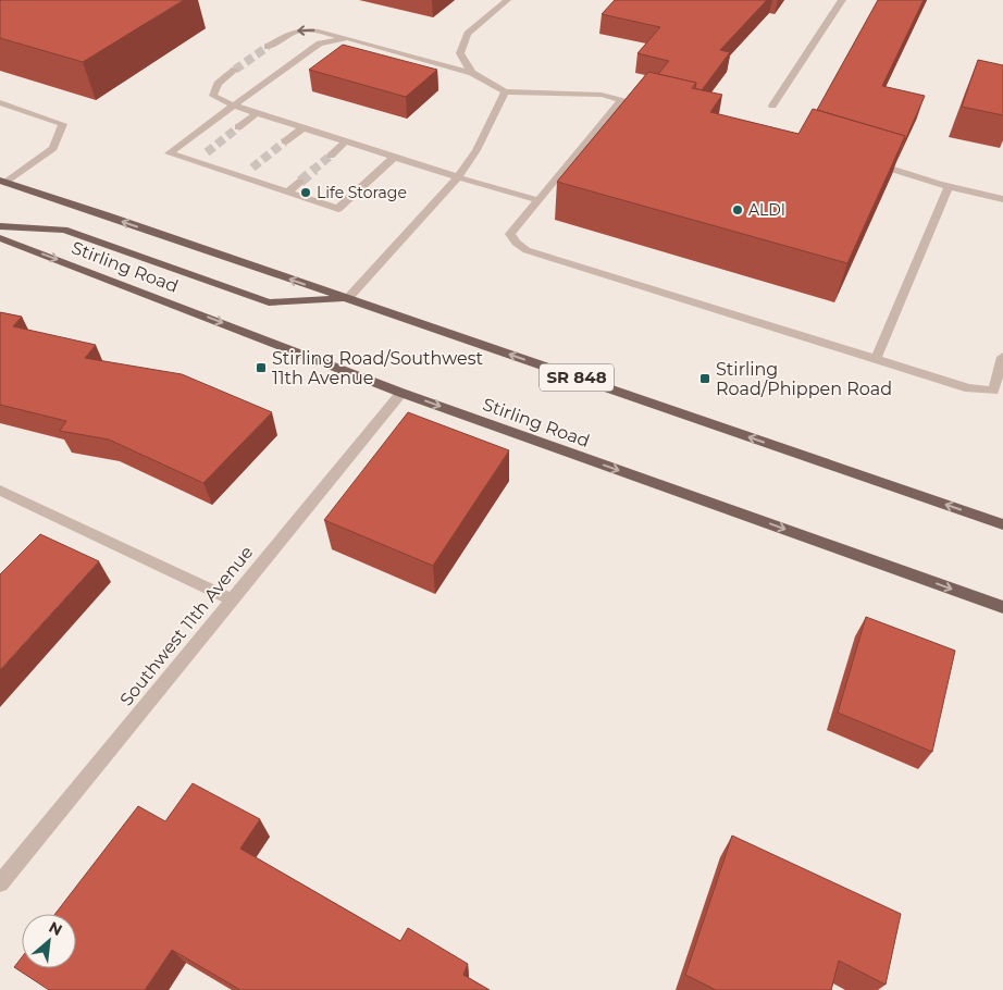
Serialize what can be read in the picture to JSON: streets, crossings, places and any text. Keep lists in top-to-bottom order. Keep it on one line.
{"streets":{"main road":["Stirling Road","SR 848"],"street":["Southwest 11th Avenue"]},"crossings":[["Stirling Road","Southwest 11th Avenue"]],"places":{"other":["Life Storage","ALDI"],"transit":["Stirling Road/Southwest 11th Avenue","Stirling Road/Phippen Road"]},"north":"top right"}
